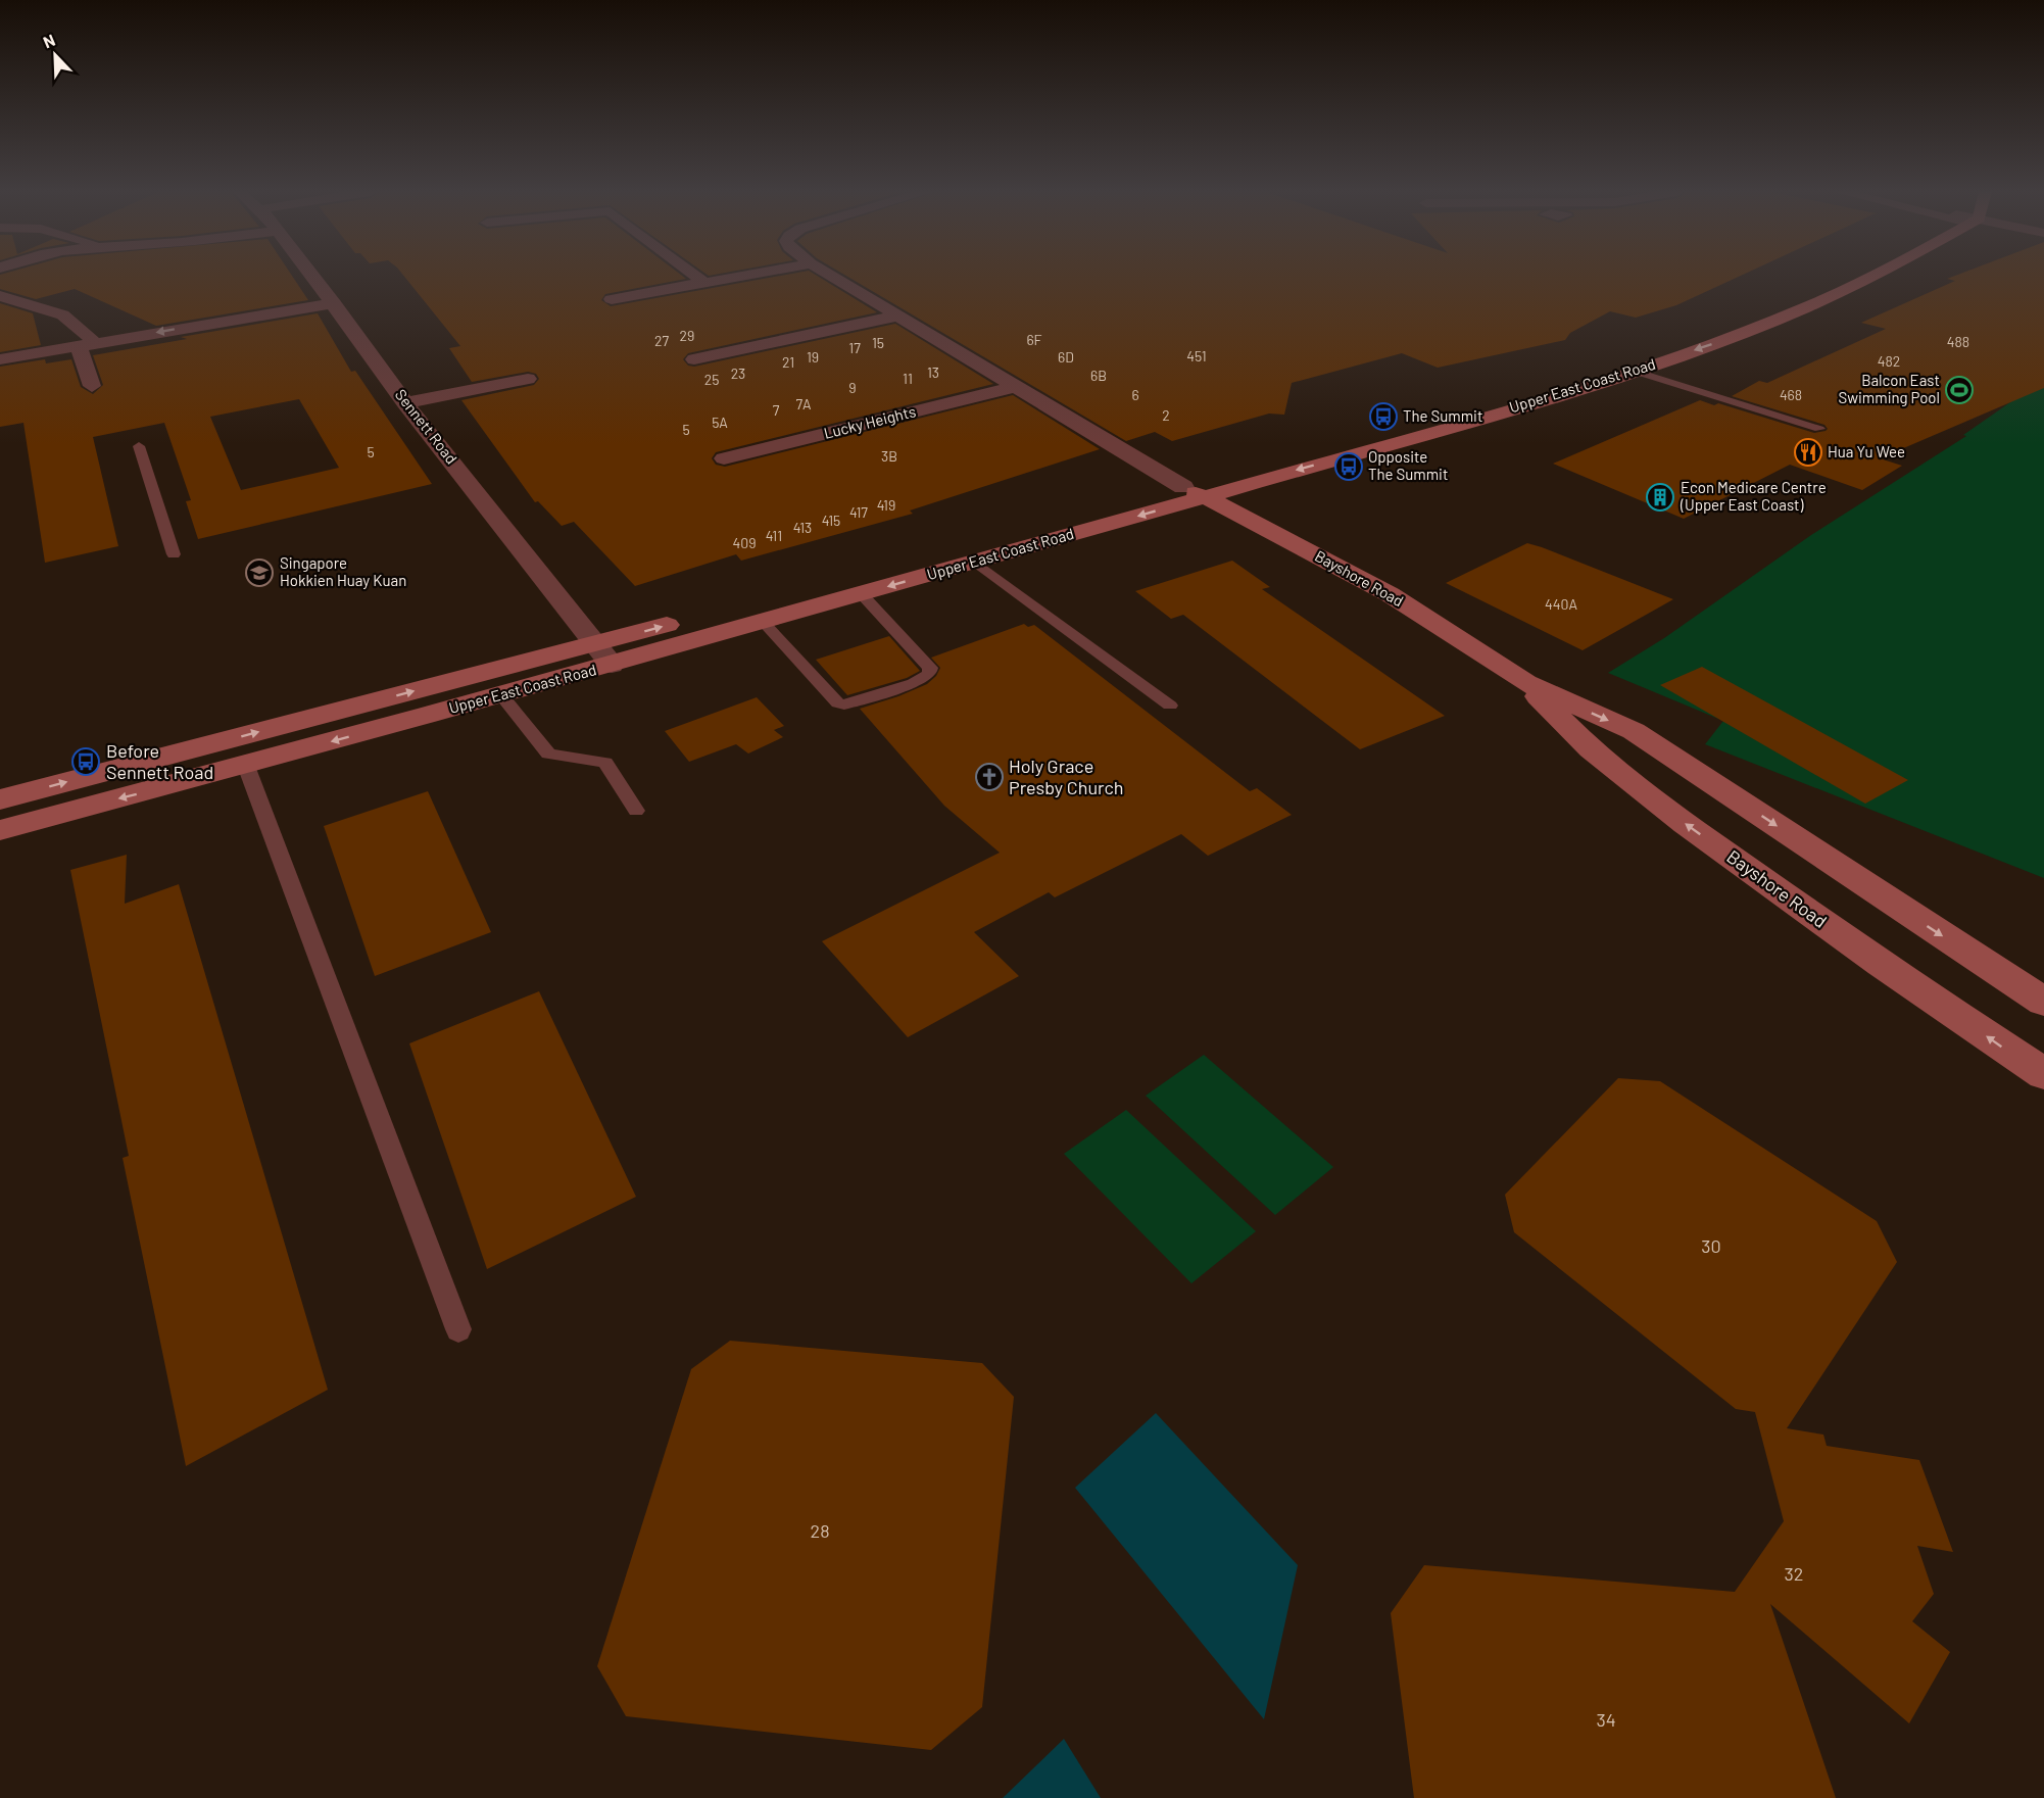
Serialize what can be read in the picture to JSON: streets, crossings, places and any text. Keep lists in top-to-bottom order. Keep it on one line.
{"streets":{"main road":["Upper East Coast Road","Bayshore Road"],"street":["Lucky Heights","Sennett Road"]},"crossings":[["Upper East Coast Road","Sennett Road"],["Upper East Coast Road","Bayshore Road"]],"places":{"sports":["Balcon East Swimming Pool"],"bus stop":["The Summit","Opposite The Summit","Before Sennett Road"],"restaurant":["Hua Yu Wee"],"building":["Econ Medicare Centre (Upper East Coast)"],"school or university":["Singapore Hokkien Huay Kuan"],"church":["Holy Grace Presby Church"]},"house_numbers":["29","6F","27","488","15","17","451","19","6D","482","21","13","23","6B","11","25","9","6","468","7A","7","2","5A","5","5","3B","419","417","415","413","411","409","440A","30","28","32","34"],"north":"top left"}
